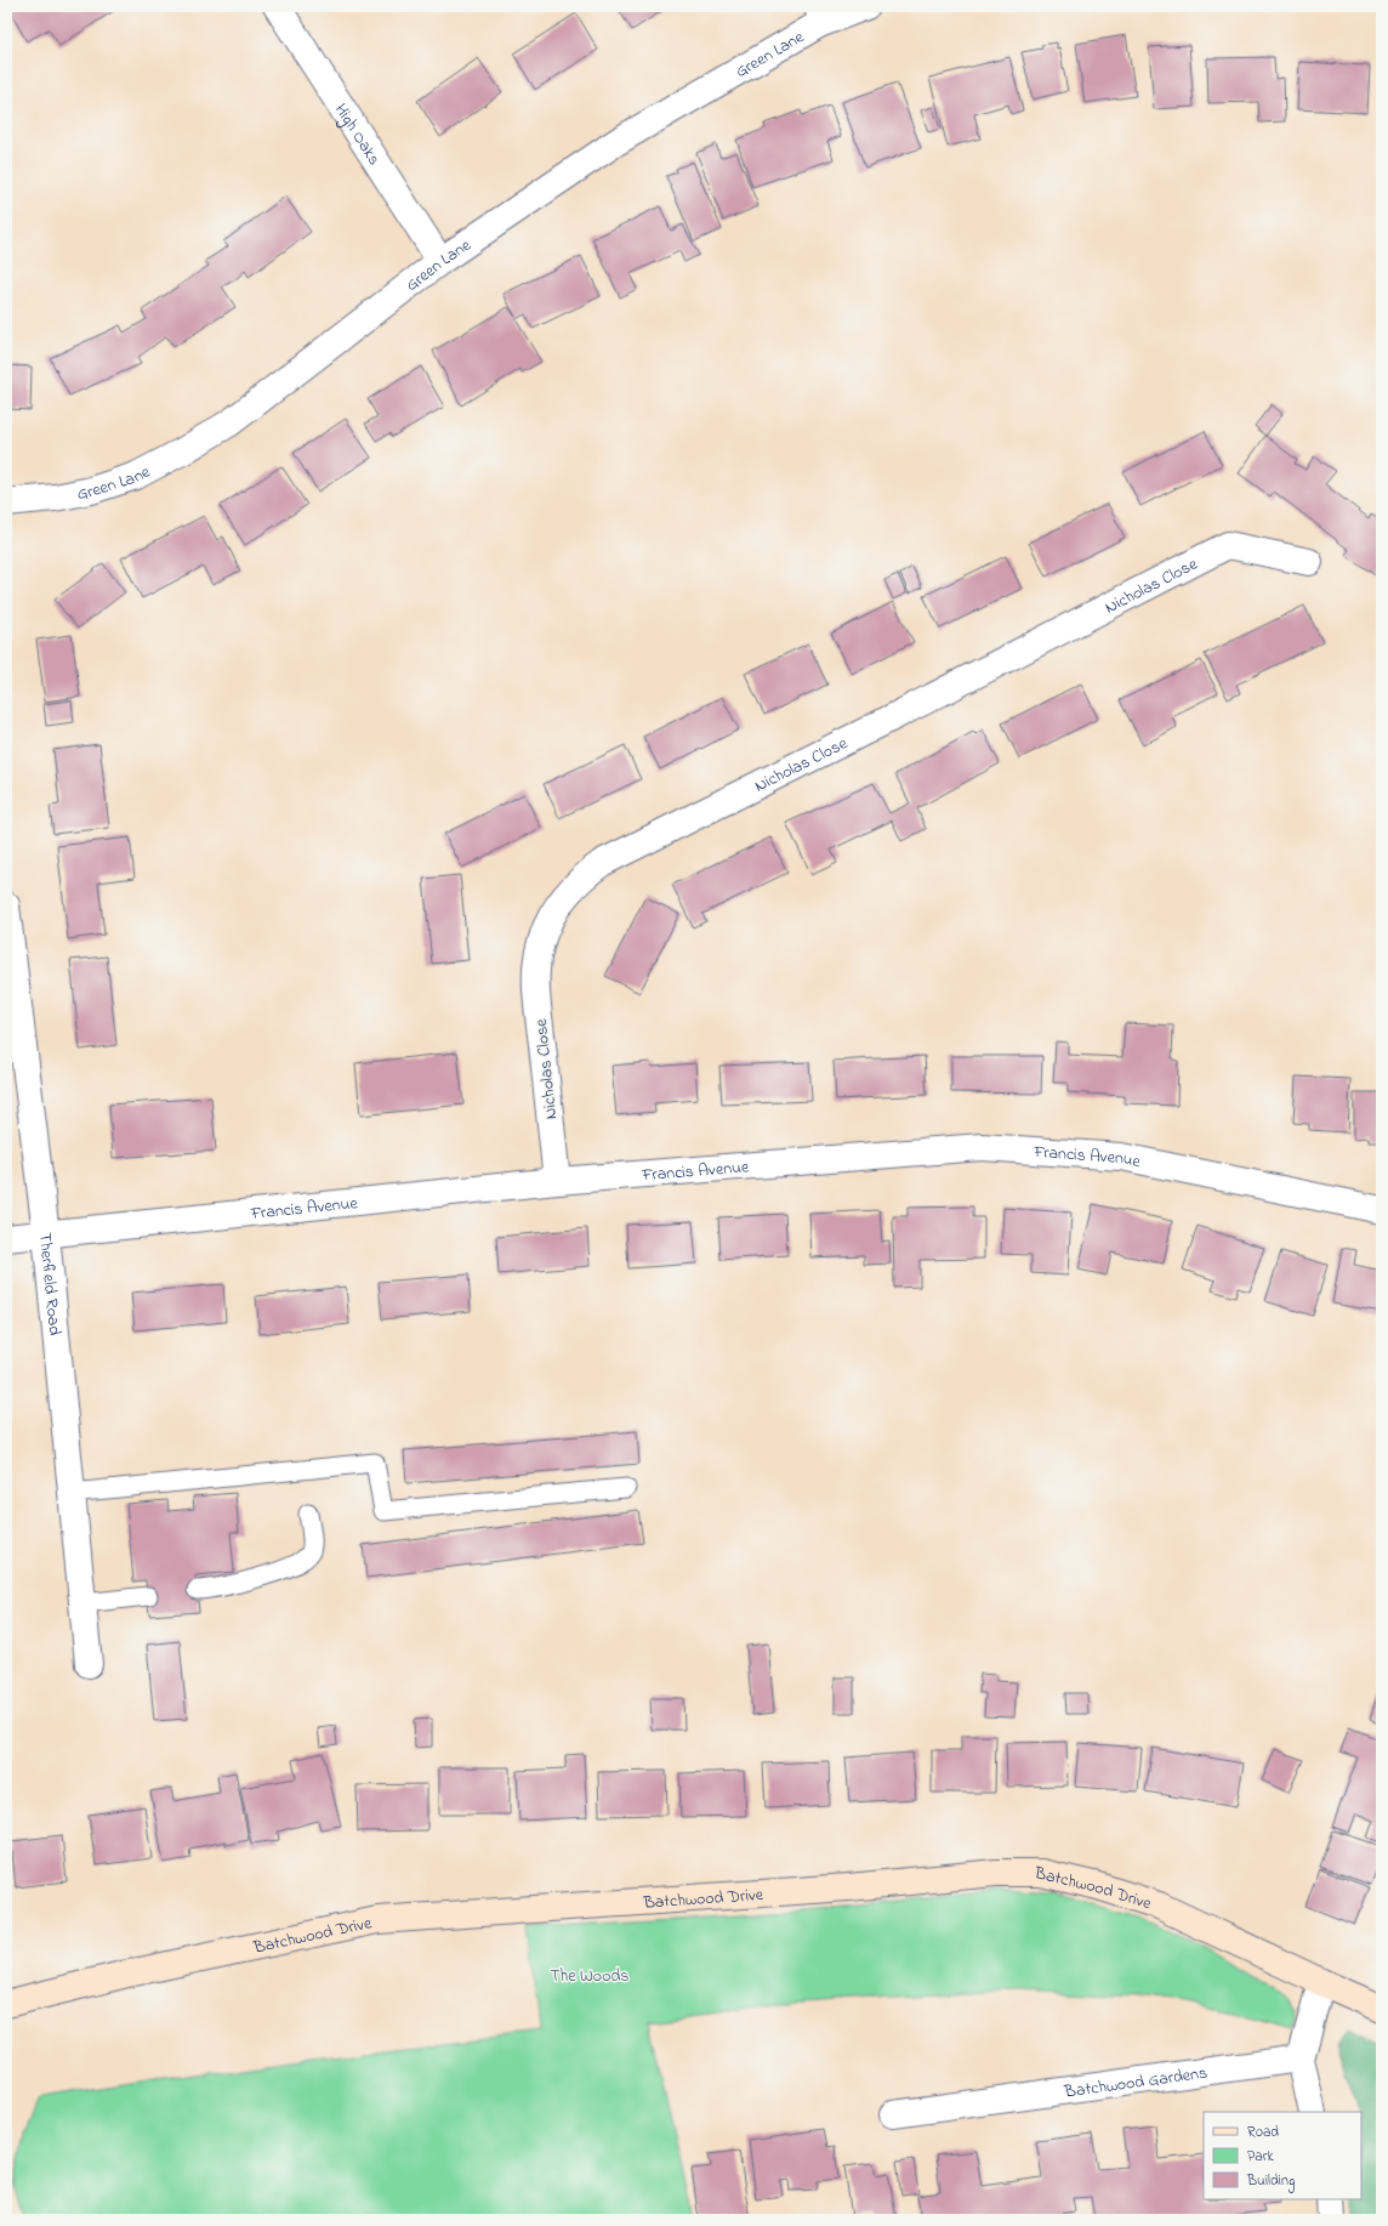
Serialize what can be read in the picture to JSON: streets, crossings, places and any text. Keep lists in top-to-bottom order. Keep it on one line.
{"streets":{"street":["Green Lane","High Oaks","Nicholas Close","Francis Avenue","Therfield Road","Batchwood Drive","Batchwood Gardens"]},"crossings":[["Green Lane","High Oaks"],["Nicholas Close","Francis Avenue"],["Francis Avenue","Therfield Road"]],"parks":["The Woods"],"legend":["Road","Park","Building"]}
